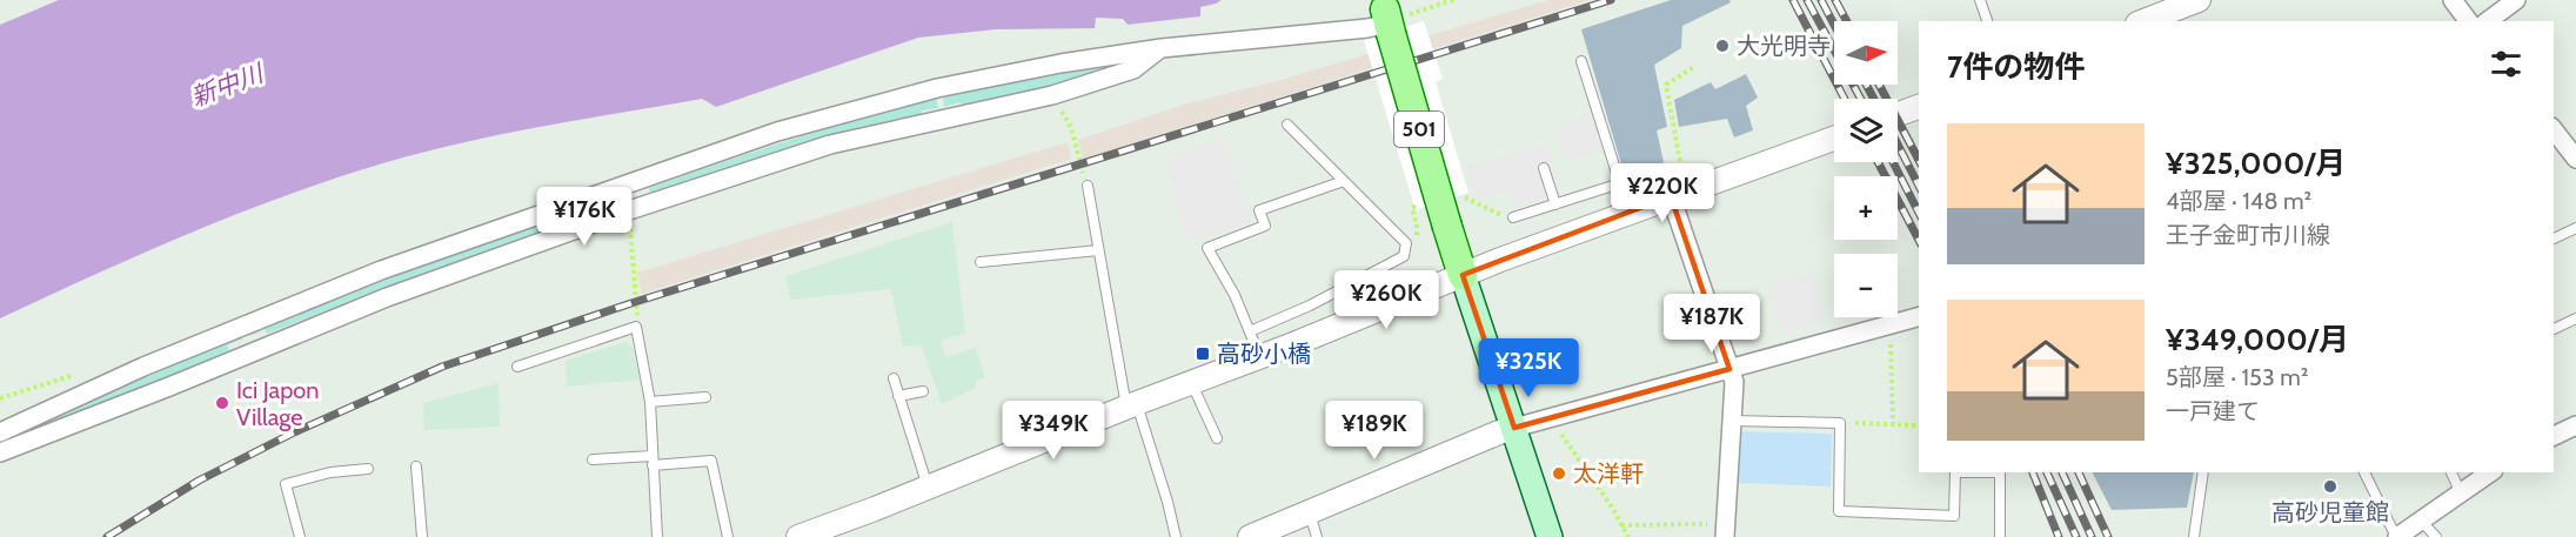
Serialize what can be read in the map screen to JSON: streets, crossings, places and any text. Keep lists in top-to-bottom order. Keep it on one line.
{"streets":{"main road":["501"]},"water":["新中川"],"places":{"other":["大光明寺","Ici Japon Village","太洋軒","高砂児童館"],"transit":["高砂小橋"]},"north":"right","page":{"map_buttons":["+","−"],"heading":"7件の物件","list":[{"name":"¥325,000/月","note":"4部屋 · 148 m² · 王子金町市川線"},{"name":"¥349,000/月","note":"5部屋 · 153 m² · 一戸建て"}],"price":["¥220K","¥176K","¥260K","¥187K","¥325K","¥349K","¥189K"]}}
